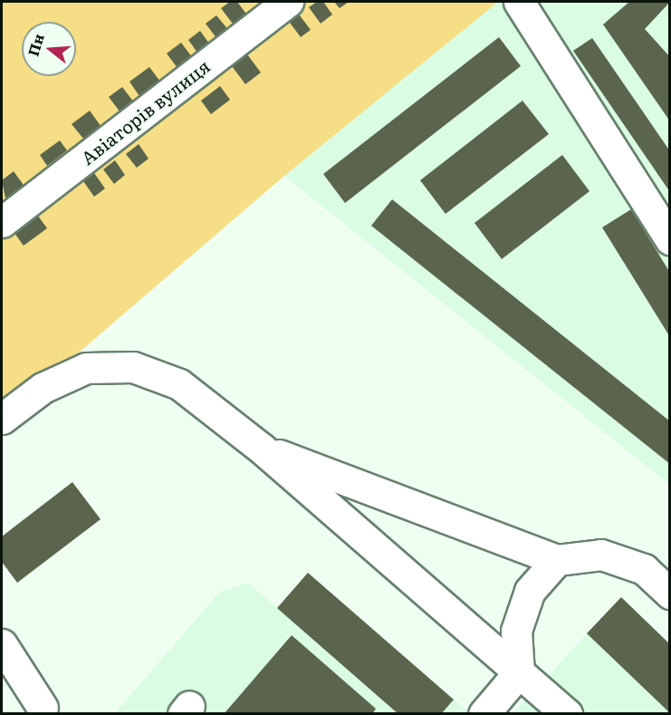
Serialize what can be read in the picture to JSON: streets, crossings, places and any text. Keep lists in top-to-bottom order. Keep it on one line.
{"streets":{"street":["Авіаторів вулиця"]},"north":"left"}
